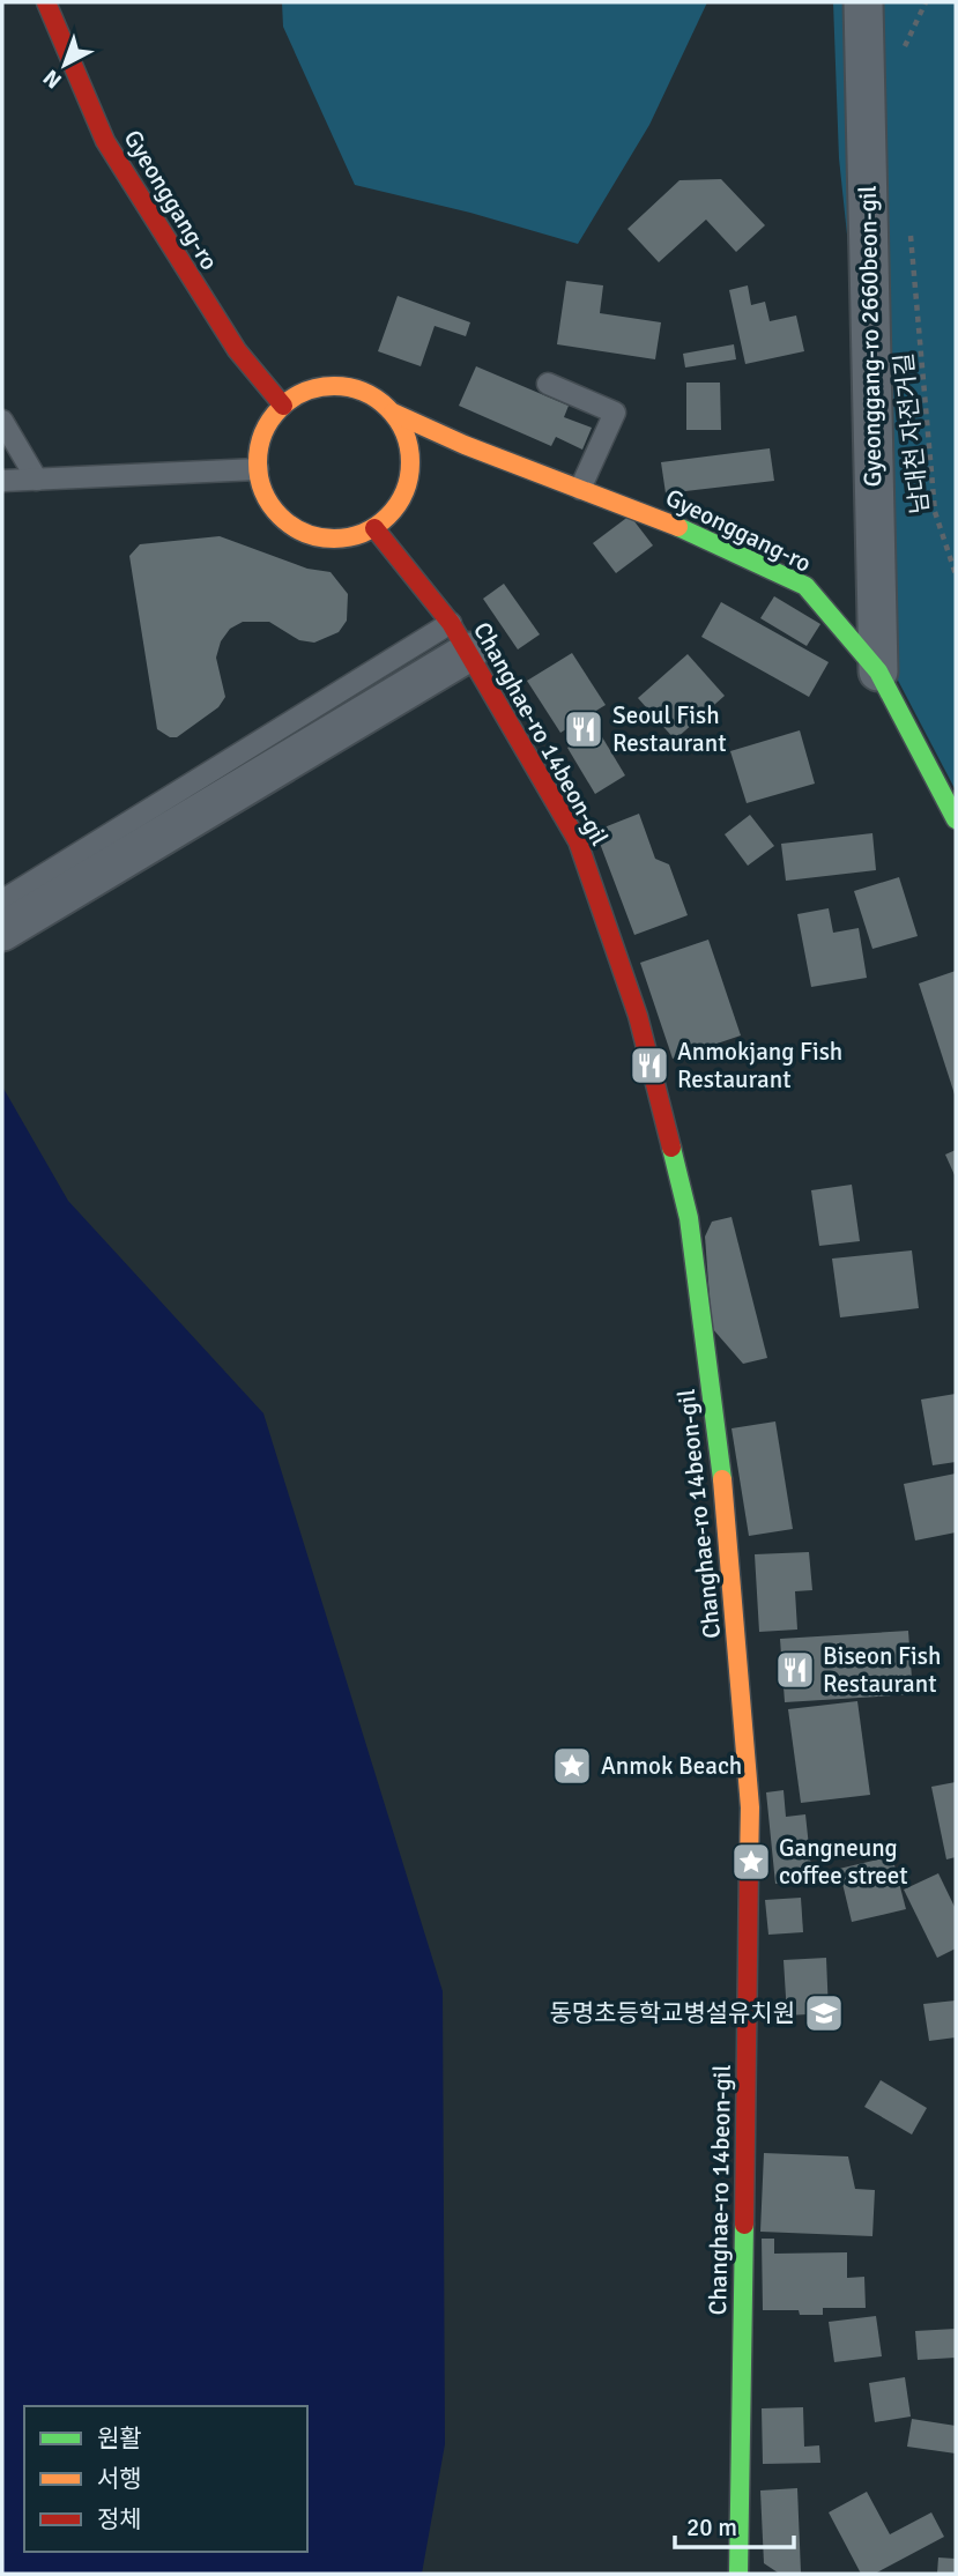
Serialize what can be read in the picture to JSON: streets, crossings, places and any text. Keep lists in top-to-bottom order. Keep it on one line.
{"streets":{"street":["Gyeonggang-ro","Gyeonggang-ro 2660beon-gil","Changhae-ro 14beon-gil"],"path":["남대천 자전거길"]},"crossings":[["Gyeonggang-ro","Gyeonggang-ro 2660beon-gil"],["Gyeonggang-ro","Changhae-ro 14beon-gil"]],"places":{"restaurant":["Seoul Fish Restaurant","Anmokjang Fish Restaurant","Biseon Fish Restaurant"],"place":["Anmok Beach","Gangneung coffee street"],"school or university":["동명초등학교병설유치원"]},"legend":["원활","서행","정체"],"scale_bar":"20 m","north":"bottom left"}
